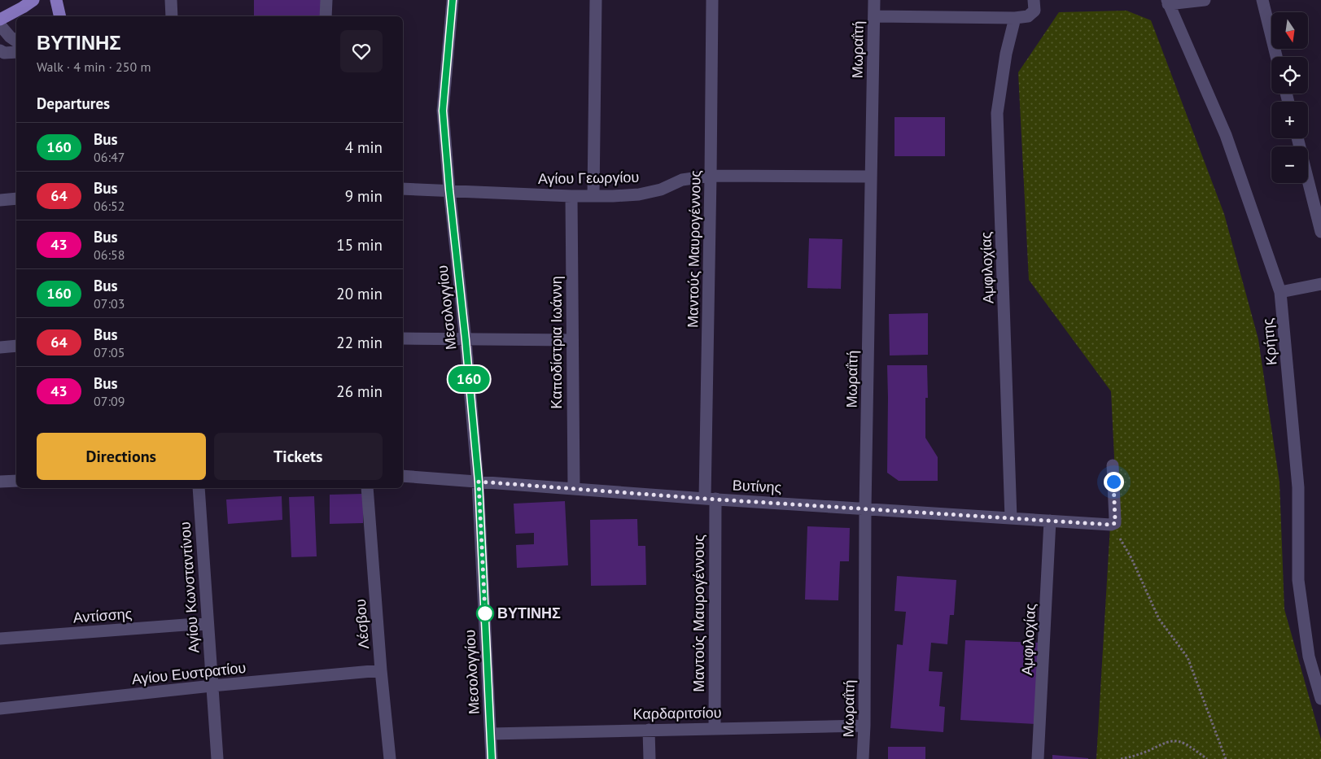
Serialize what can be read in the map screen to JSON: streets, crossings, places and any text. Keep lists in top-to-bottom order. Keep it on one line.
{"streets":{"street":["Μωραΐτή","Αγίου Γεωργίου","Μαντούς Μαυρογέννους","Αμφιλοχίας","Μεσολογγίου","Κρήτης","Καποδίστρια Ιωάννη","Βυτίνης","Αγίου Κωνσταντίνου","Αντίσσης","Λέσβου","Αγίου Ευστρατίου","Καρδαριτσίου"]},"crossings":[["Μωραΐτή","Αγίου Γεωργίου"],["Μωραΐτή","Βυτίνης"],["Μωραΐτή","Καρδαριτσίου"],["Αγίου Γεωργίου","Μαντούς Μαυρογέννους"],["Αγίου Γεωργίου","Μεσολογγίου"],["Αγίου Γεωργίου","Καποδίστρια Ιωάννη"],["Μαντούς Μαυρογέννους","Βυτίνης"],["Μαντούς Μαυρογέννους","Καρδαριτσίου"],["Αμφιλοχίας","Βυτίνης"],["Μεσολογγίου","Βυτίνης"],["Μεσολογγίου","Καρδαριτσίου"],["Καποδίστρια Ιωάννη","Βυτίνης"],["Αγίου Κωνσταντίνου","Αντίσσης"],["Αγίου Κωνσταντίνου","Αγίου Ευστρατίου"],["Λέσβου","Αγίου Ευστρατίου"]],"places":["ΒΥΤΙΝΗΣ"],"lines":["bus line 160"],"north":"bottom","page":{"on_map":"160","map_buttons":["+","−"],"heading":[["ΒΥΤΙΝΗΣ","Walk · 4 min · 250 m"],"Departures"],"list":[{"mark":"160","name":"Bus","note":"06:47","value":"4 min"},{"mark":"64","name":"Bus","note":"06:52","value":"9 min"},{"mark":"43","name":"Bus","note":"06:58","value":"15 min"},{"mark":"160","name":"Bus","note":"07:03","value":"20 min"},{"mark":"64","name":"Bus","note":"07:05","value":"22 min"},{"mark":"43","name":"Bus","note":"07:09","value":"26 min"}],"buttons":["Directions","Tickets"]}}
